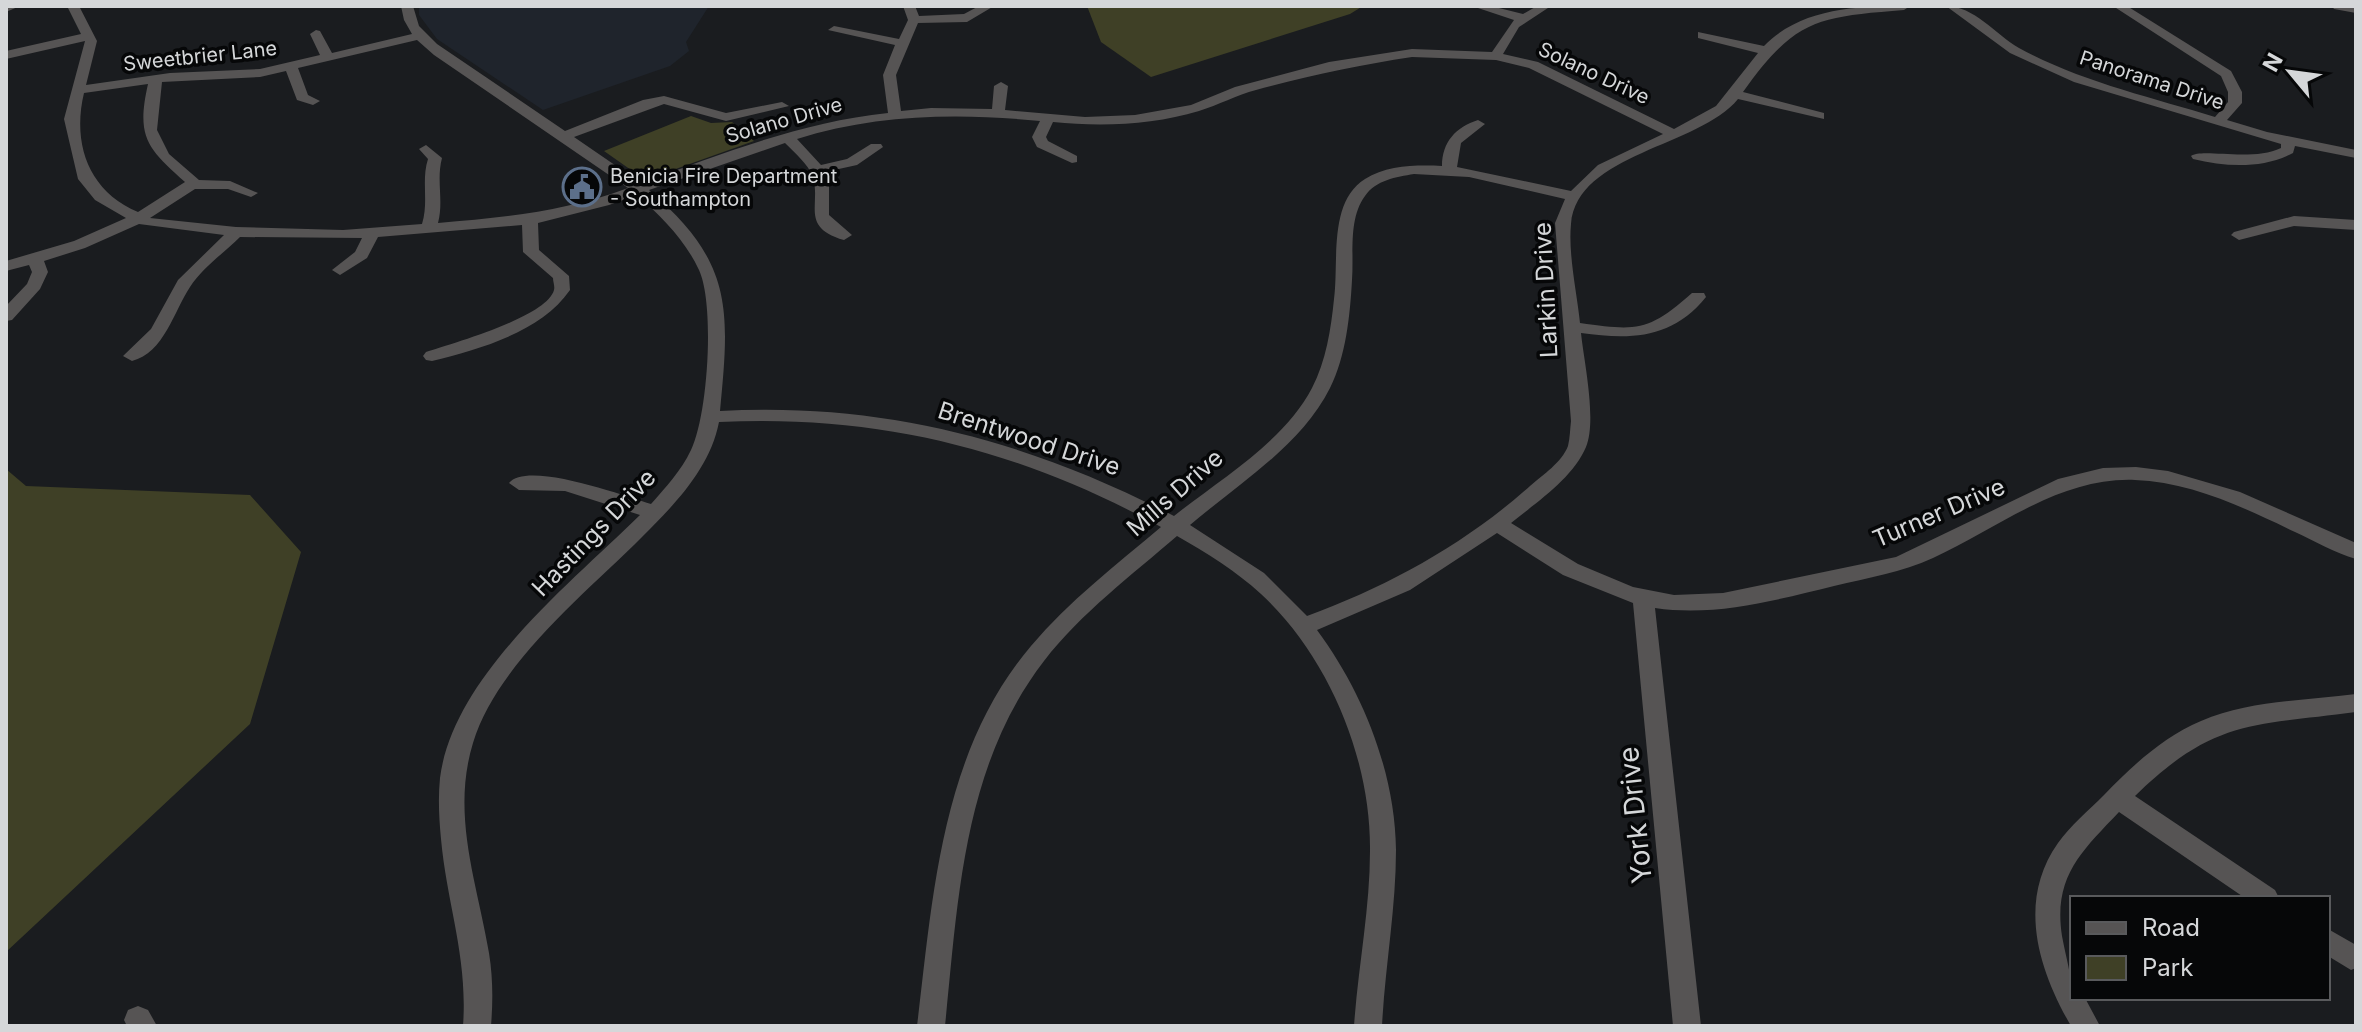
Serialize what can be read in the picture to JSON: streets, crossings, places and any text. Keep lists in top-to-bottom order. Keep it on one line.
{"streets":{"street":["Sweetbrier Lane","Solano Drive","Panorama Drive","Larkin Drive","Brentwood Drive","Mills Drive","Turner Drive","Hastings Drive","York Drive"]},"crossings":[["Sweetbrier Lane","Solano Drive"],["Sweetbrier Lane","Hastings Drive"],["Solano Drive","Larkin Drive"],["Solano Drive","Hastings Drive"],["Larkin Drive","Brentwood Drive"],["Larkin Drive","Mills Drive"],["Larkin Drive","Turner Drive"],["Brentwood Drive","Mills Drive"],["Brentwood Drive","Hastings Drive"],["Turner Drive","York Drive"]],"places":{"public building":["Benicia Fire Department - Southampton"]},"legend":["Road","Park"],"north":"top left"}
